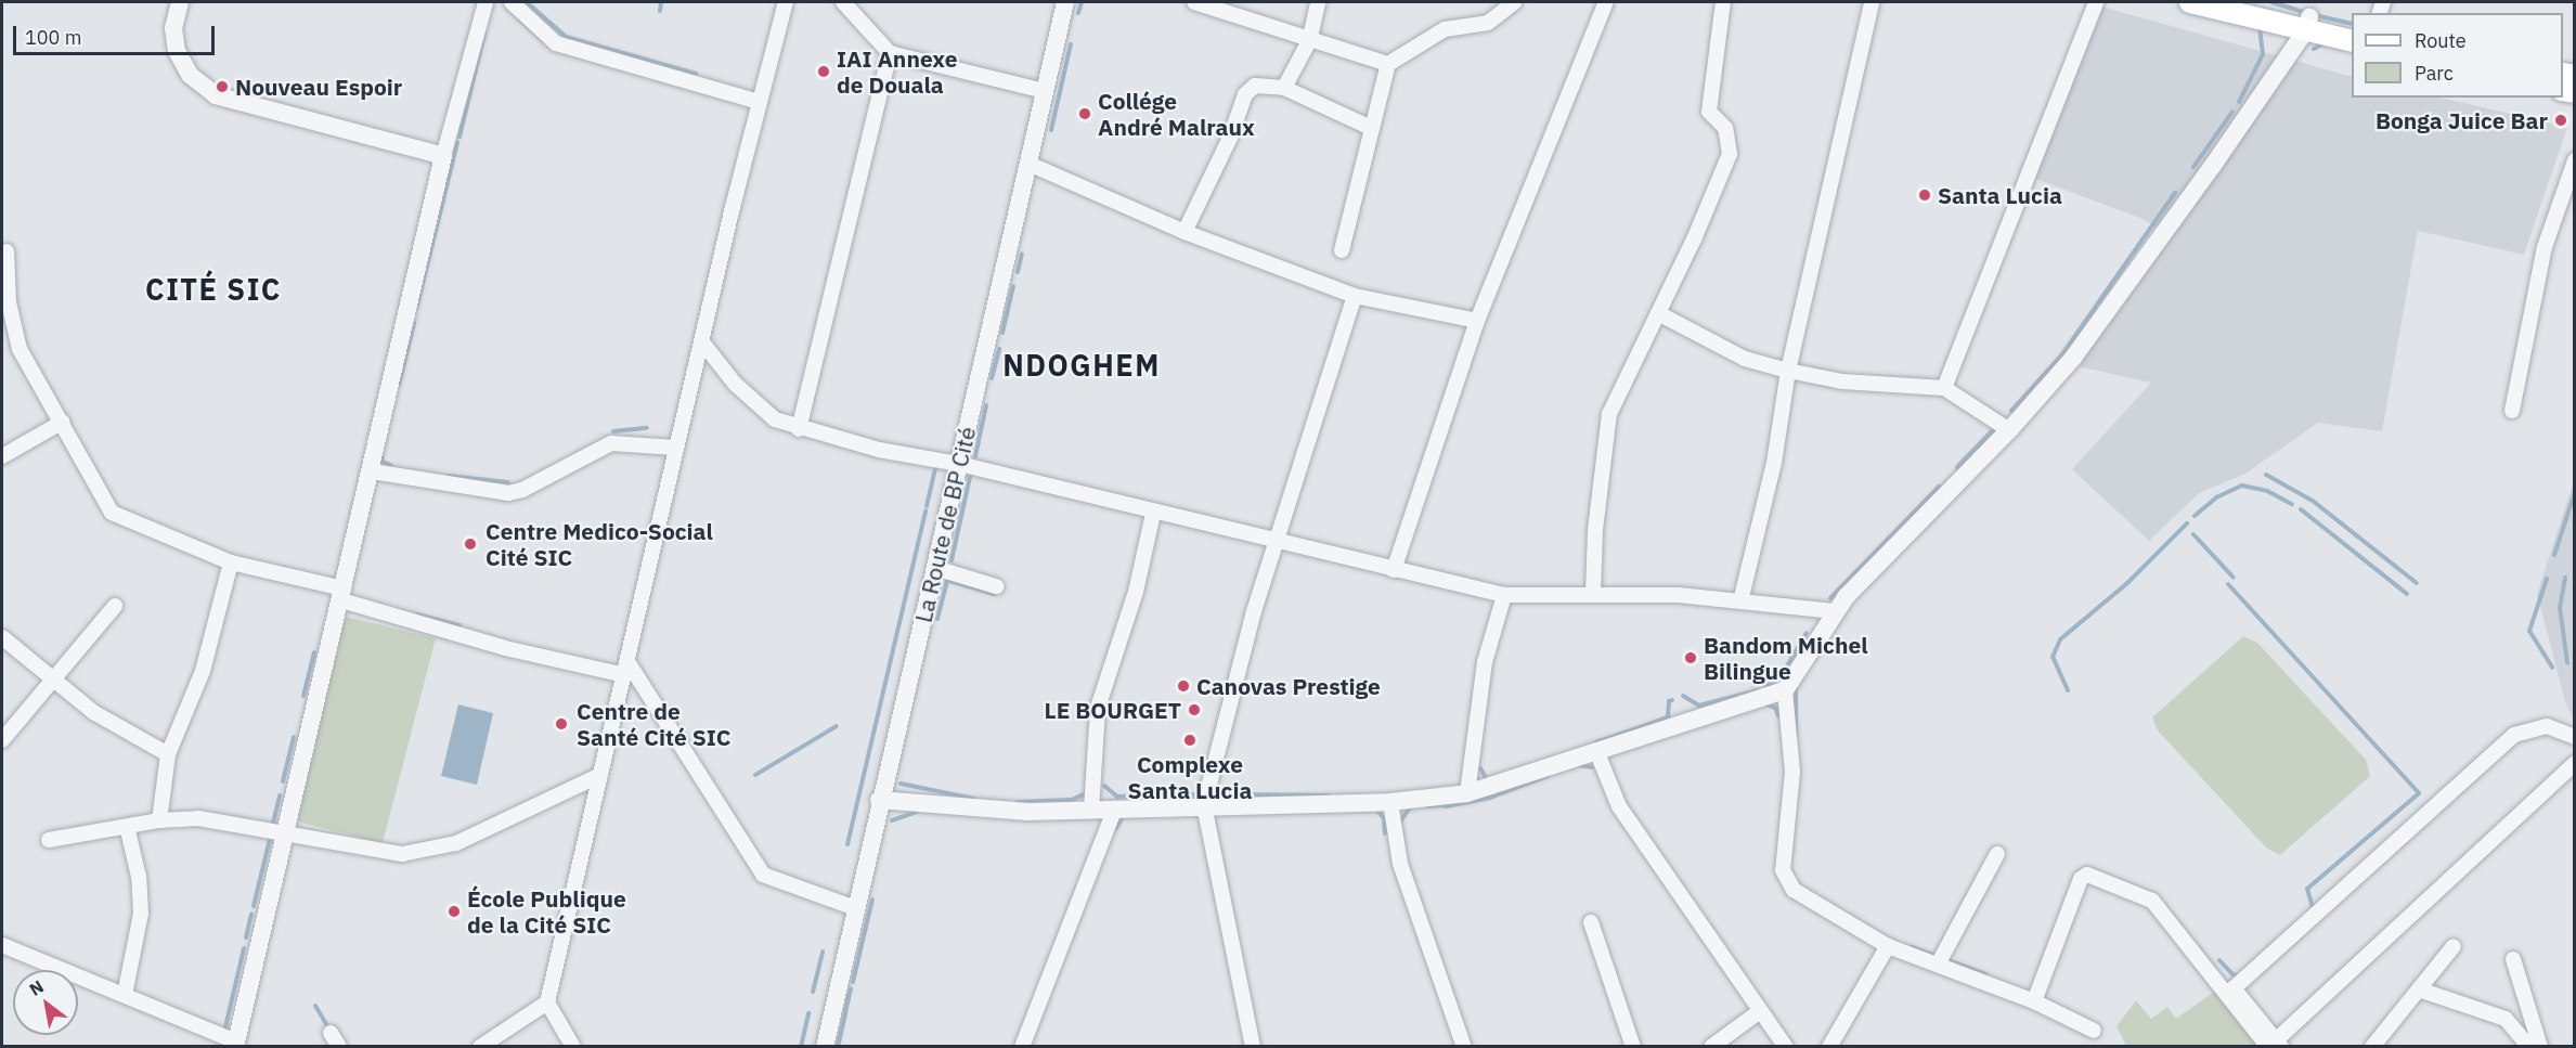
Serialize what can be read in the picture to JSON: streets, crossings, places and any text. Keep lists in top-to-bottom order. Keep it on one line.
{"streets":{"street":["La Route de BP Cité"]},"districts":["CITÉ SIC","NDOGHEM"],"places":["IAI Annexe de Douala","Nouveau Espoir","Collége André Malraux","Bonga Juice Bar","Santa Lucia","Centre Medico-Social Cité SIC","Bandom Michel Bilingue","Canovas Prestige","LE BOURGET","Centre de Santé Cité SIC","Complexe Santa Lucia","École Publique de la Cité SIC"],"legend":["Route","Parc"],"scale_bar":"100 m","north":"top left"}
